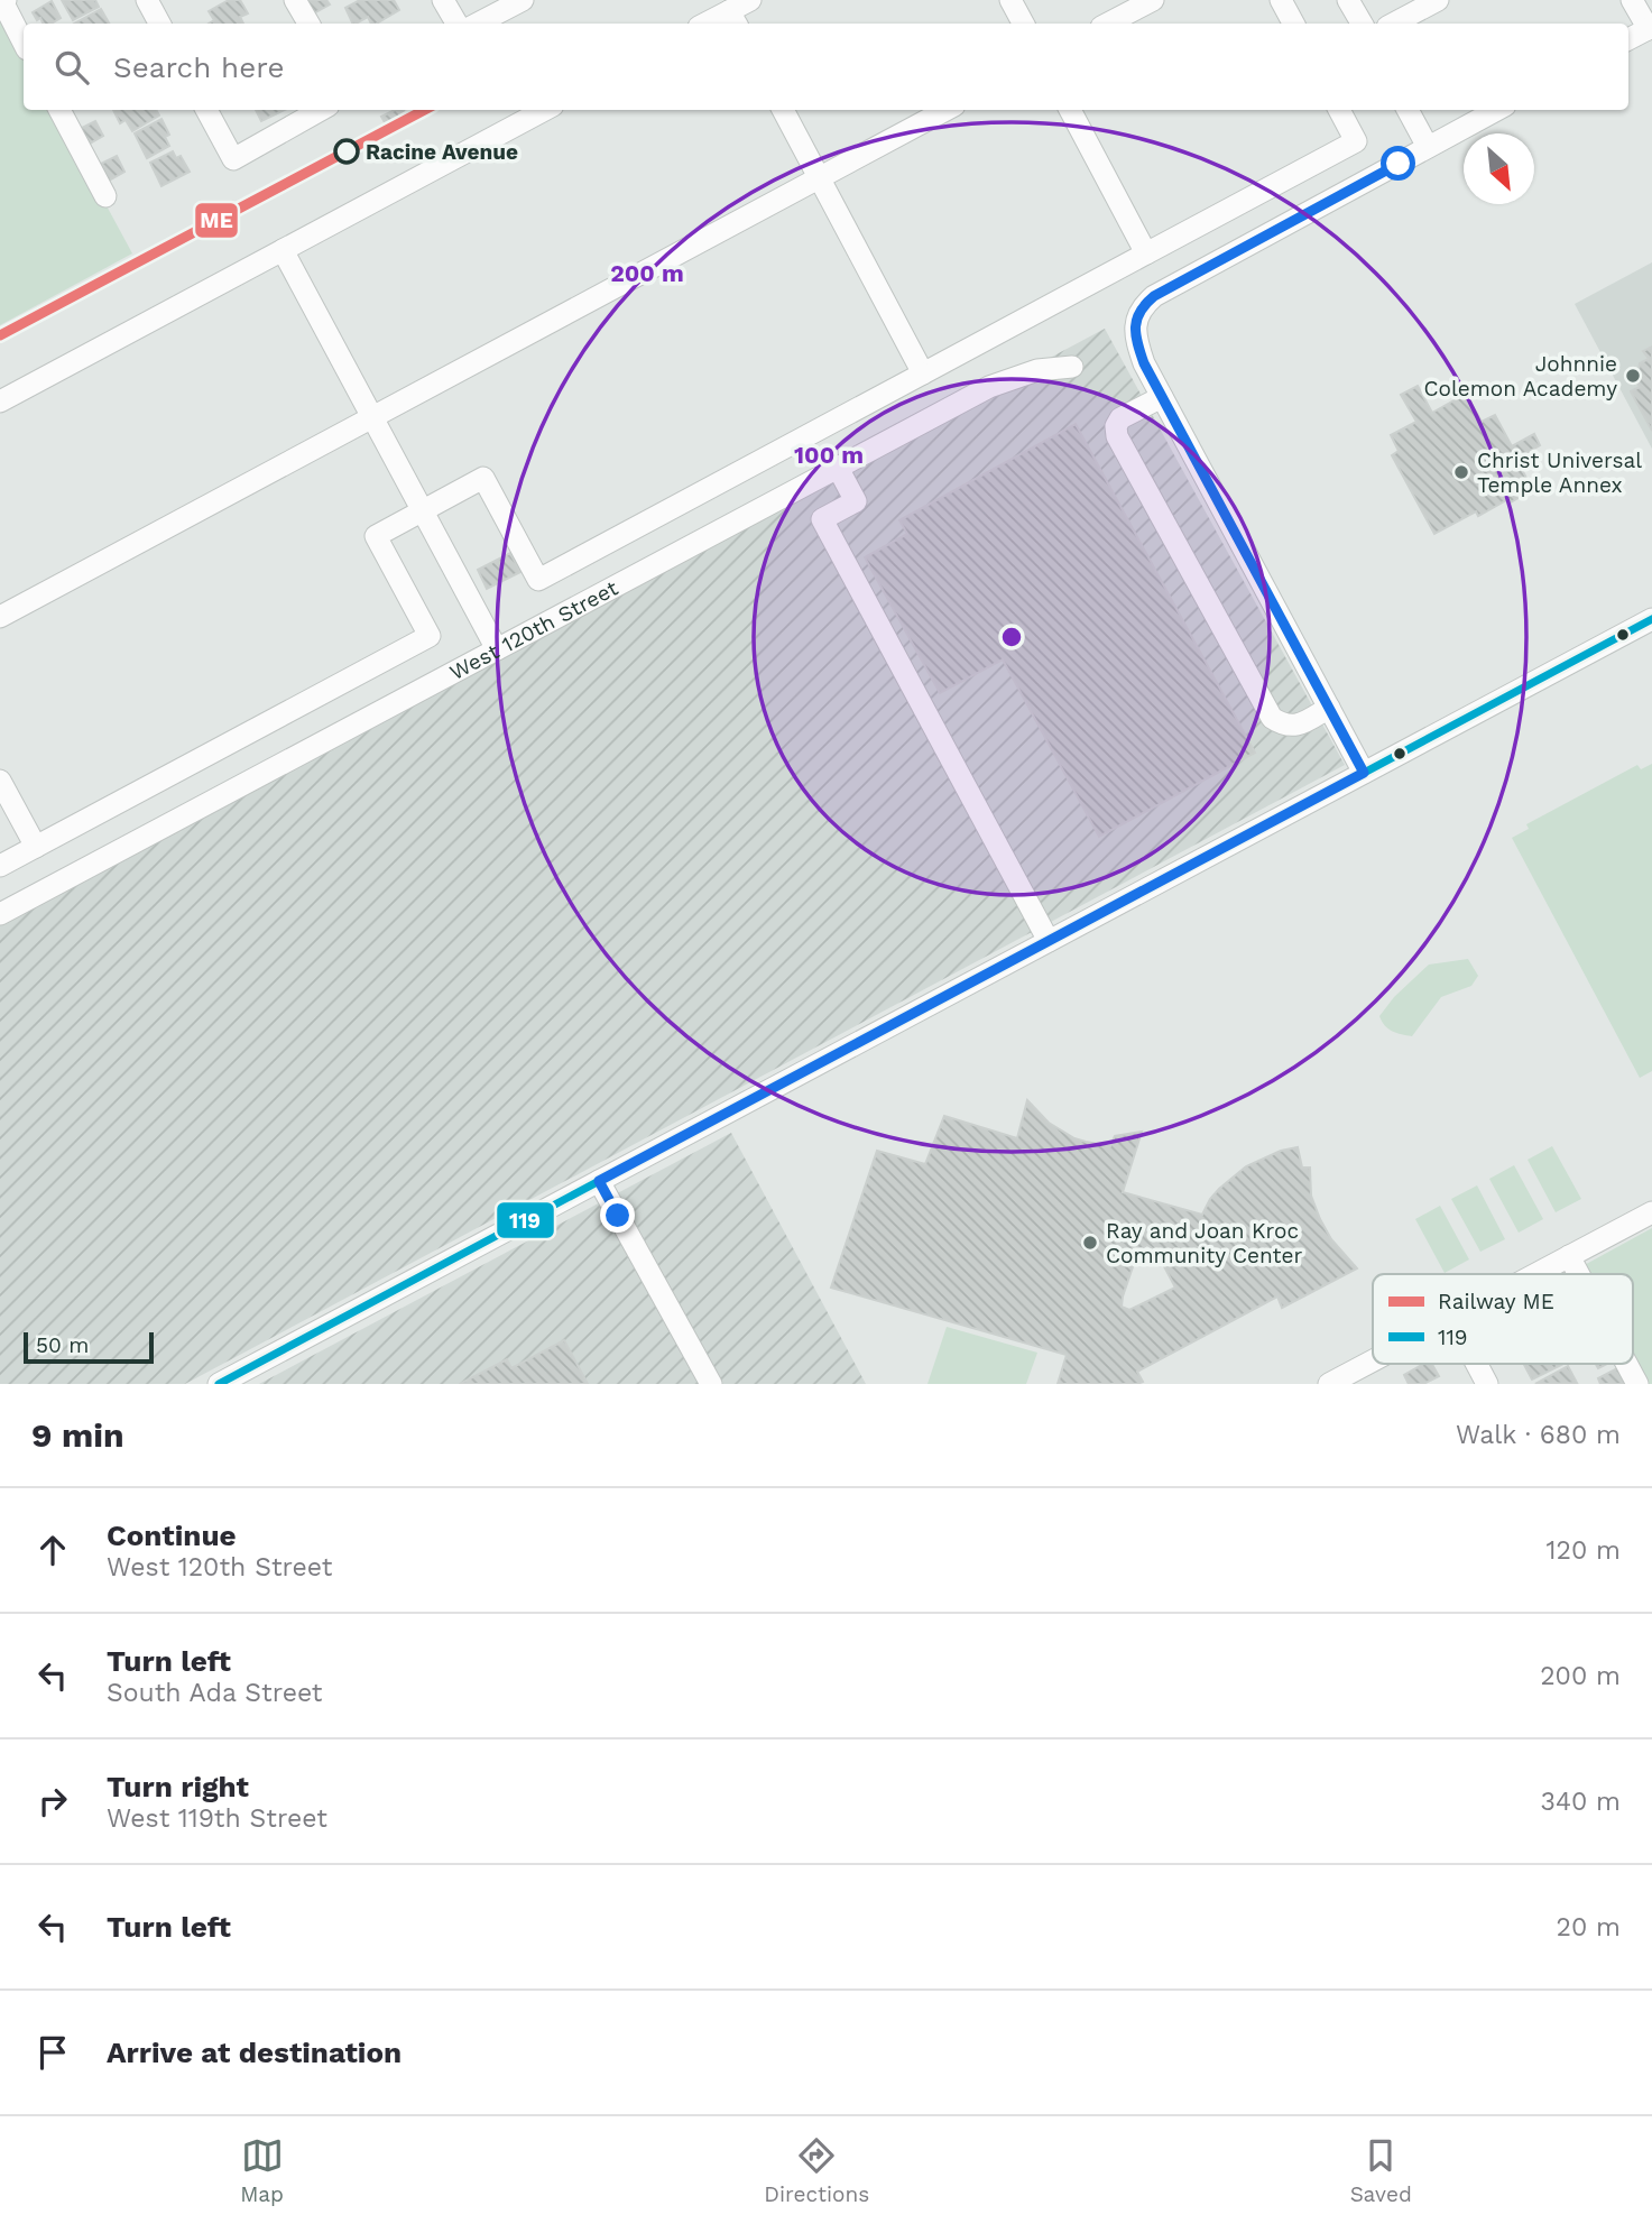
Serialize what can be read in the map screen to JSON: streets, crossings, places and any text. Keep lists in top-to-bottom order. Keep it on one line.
{"streets":{"street":["West 120th Street"]},"places":["Racine Avenue","Johnnie Colemon Academy","Christ Universal Temple Annex","Ray and Joan Kroc Community Center"],"lines":["rail line ME","transit line 119"],"legend":["Railway ME","119"],"scale_bar":"50 m","north":"bottom right","page":{"search":"Search here","scale":"50 m","heading":["9 min","Walk · 680 m"],"list":[["Continue","West 120th Street","120 m"],["Turn left","South Ada Street","200 m"],["Turn right","West 119th Street","340 m"],["Turn left","20 m"],"Arrive at destination"],"nav":["Map","Directions","Saved"]},"rings":["200 m","100 m"]}
